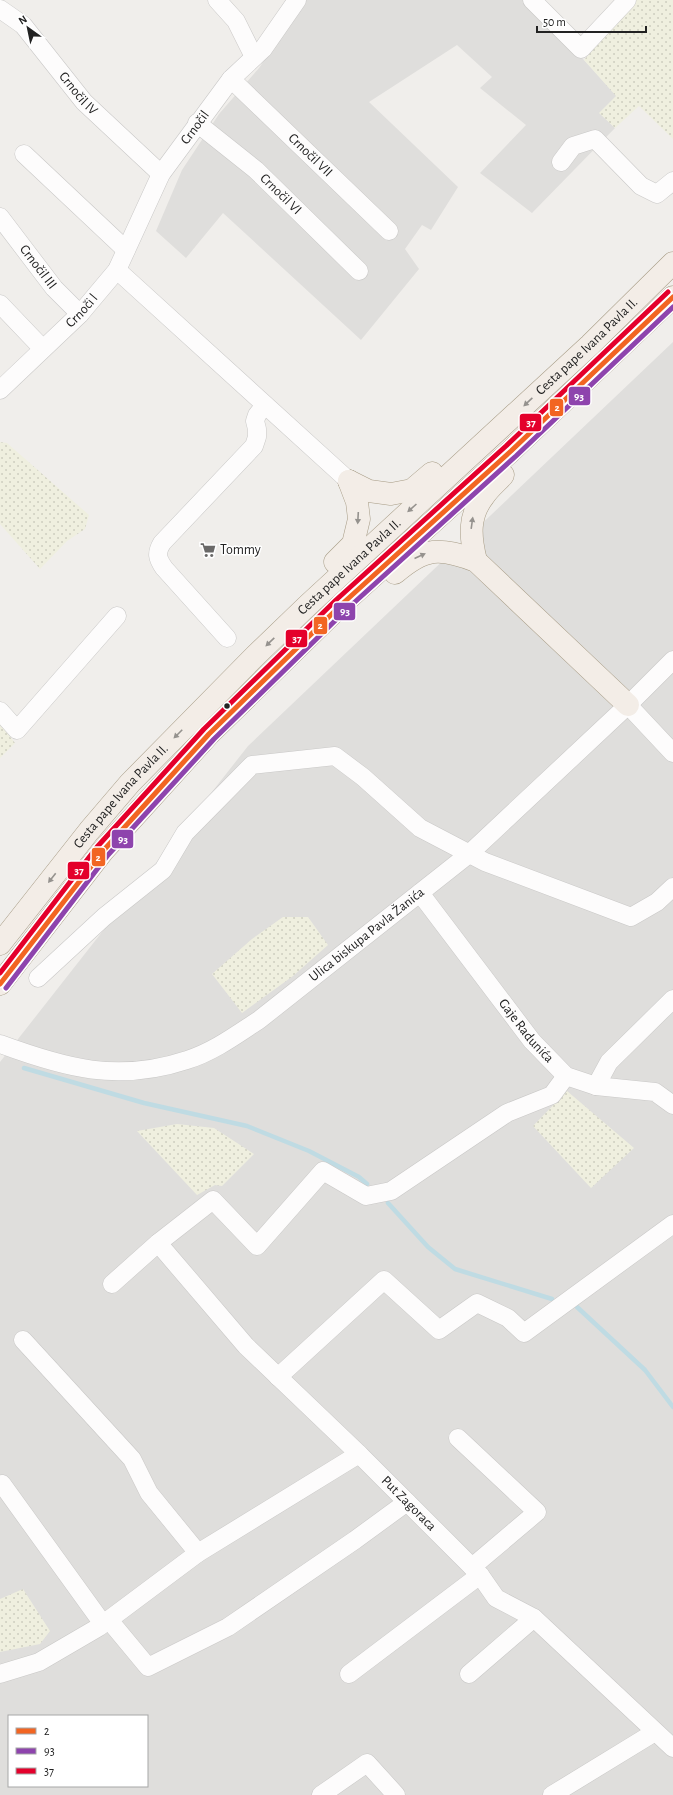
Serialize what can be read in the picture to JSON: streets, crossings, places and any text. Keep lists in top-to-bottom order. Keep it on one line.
{"streets":{"main road":["Cesta pape Ivana Pavla II."],"street":["Crnočil IV","Crnočil","Crnočil VII","Crnočil VI","Crnočil III","Crnoči l","Ulica biskupa Pavla Žanića","Gaje Radunića","Put Zagoraca"]},"crossings":[["Crnočil IV","Crnočil"],["Crnočil","Crnočil VII"],["Crnočil","Crnočil VI"],["Crnočil","Crnoči l"],["Crnočil III","Crnoči l"],["Ulica biskupa Pavla Žanića","Gaje Radunića"]],"places":{"supermarket":["Tommy"]},"lines":["transit line 37","transit line 2","transit line 93"],"legend":["2","93","37"],"scale_bar":"50 m","north":"top left"}
